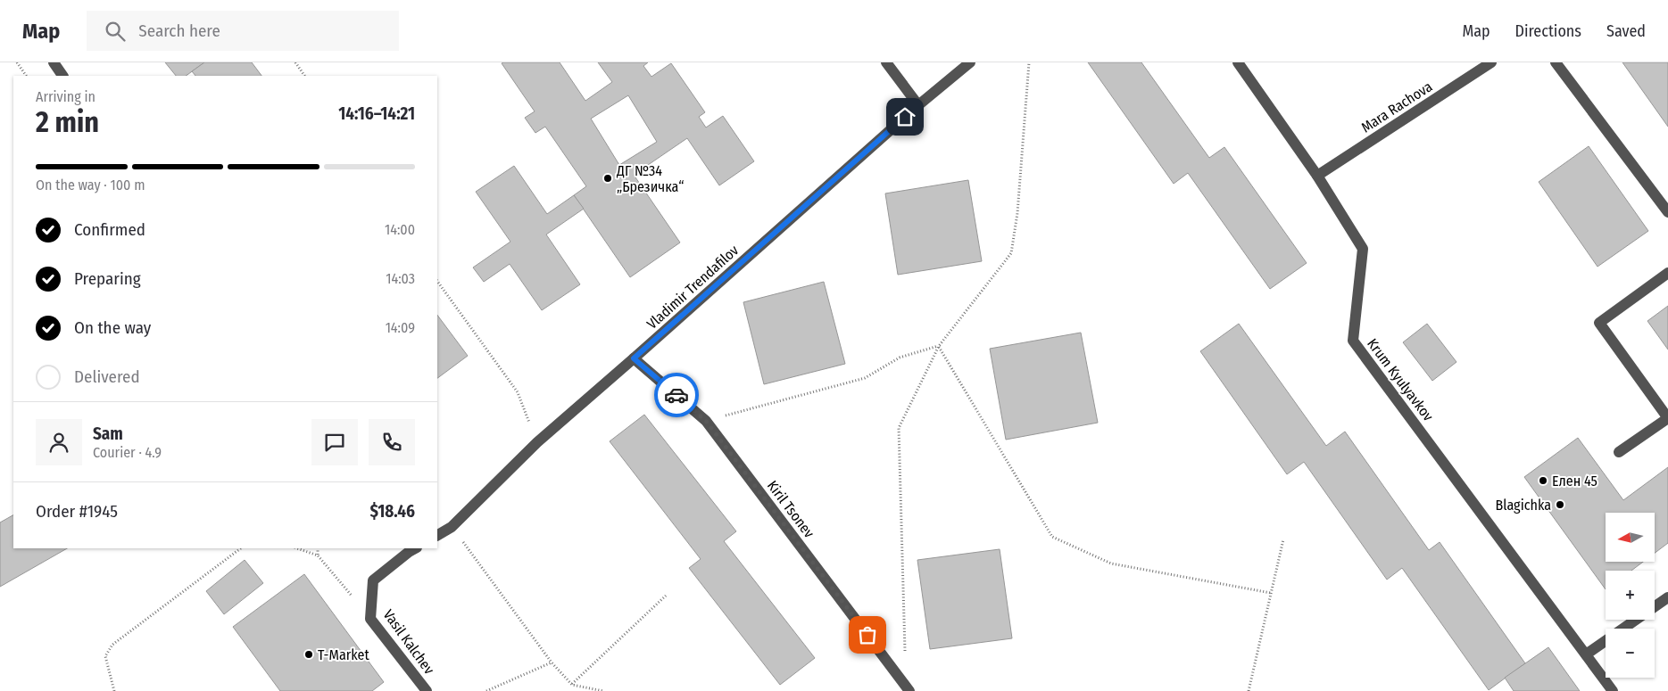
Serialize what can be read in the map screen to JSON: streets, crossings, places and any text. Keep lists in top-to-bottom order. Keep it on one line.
{"streets":{"street":["Mara Rachova","Vladimir Trendafilov","Krum Kyulyavkov","Kiril Tsonev","Vasil Kalchev"]},"crossings":[["Mara Rachova","Krum Kyulyavkov"],["Vladimir Trendafilov","Kiril Tsonev"]],"places":["ДГ №34 „Брезичка“","Елен 45","Blagichka","T-Market"],"north":"left","page":{"header":"Map","search":"Search here","nav":["Map","Directions","Saved"],"heading":["2 min","Arriving in","14:16–14:21"],"panel":["Sam","Courier · 4.9","Order #1945","$18.46"],"bar":"On the way · 100 m","list":[["Confirmed","14:00"],["Preparing","14:03"],["On the way","14:09"],"Delivered"],"map_buttons":["+","−"]}}
